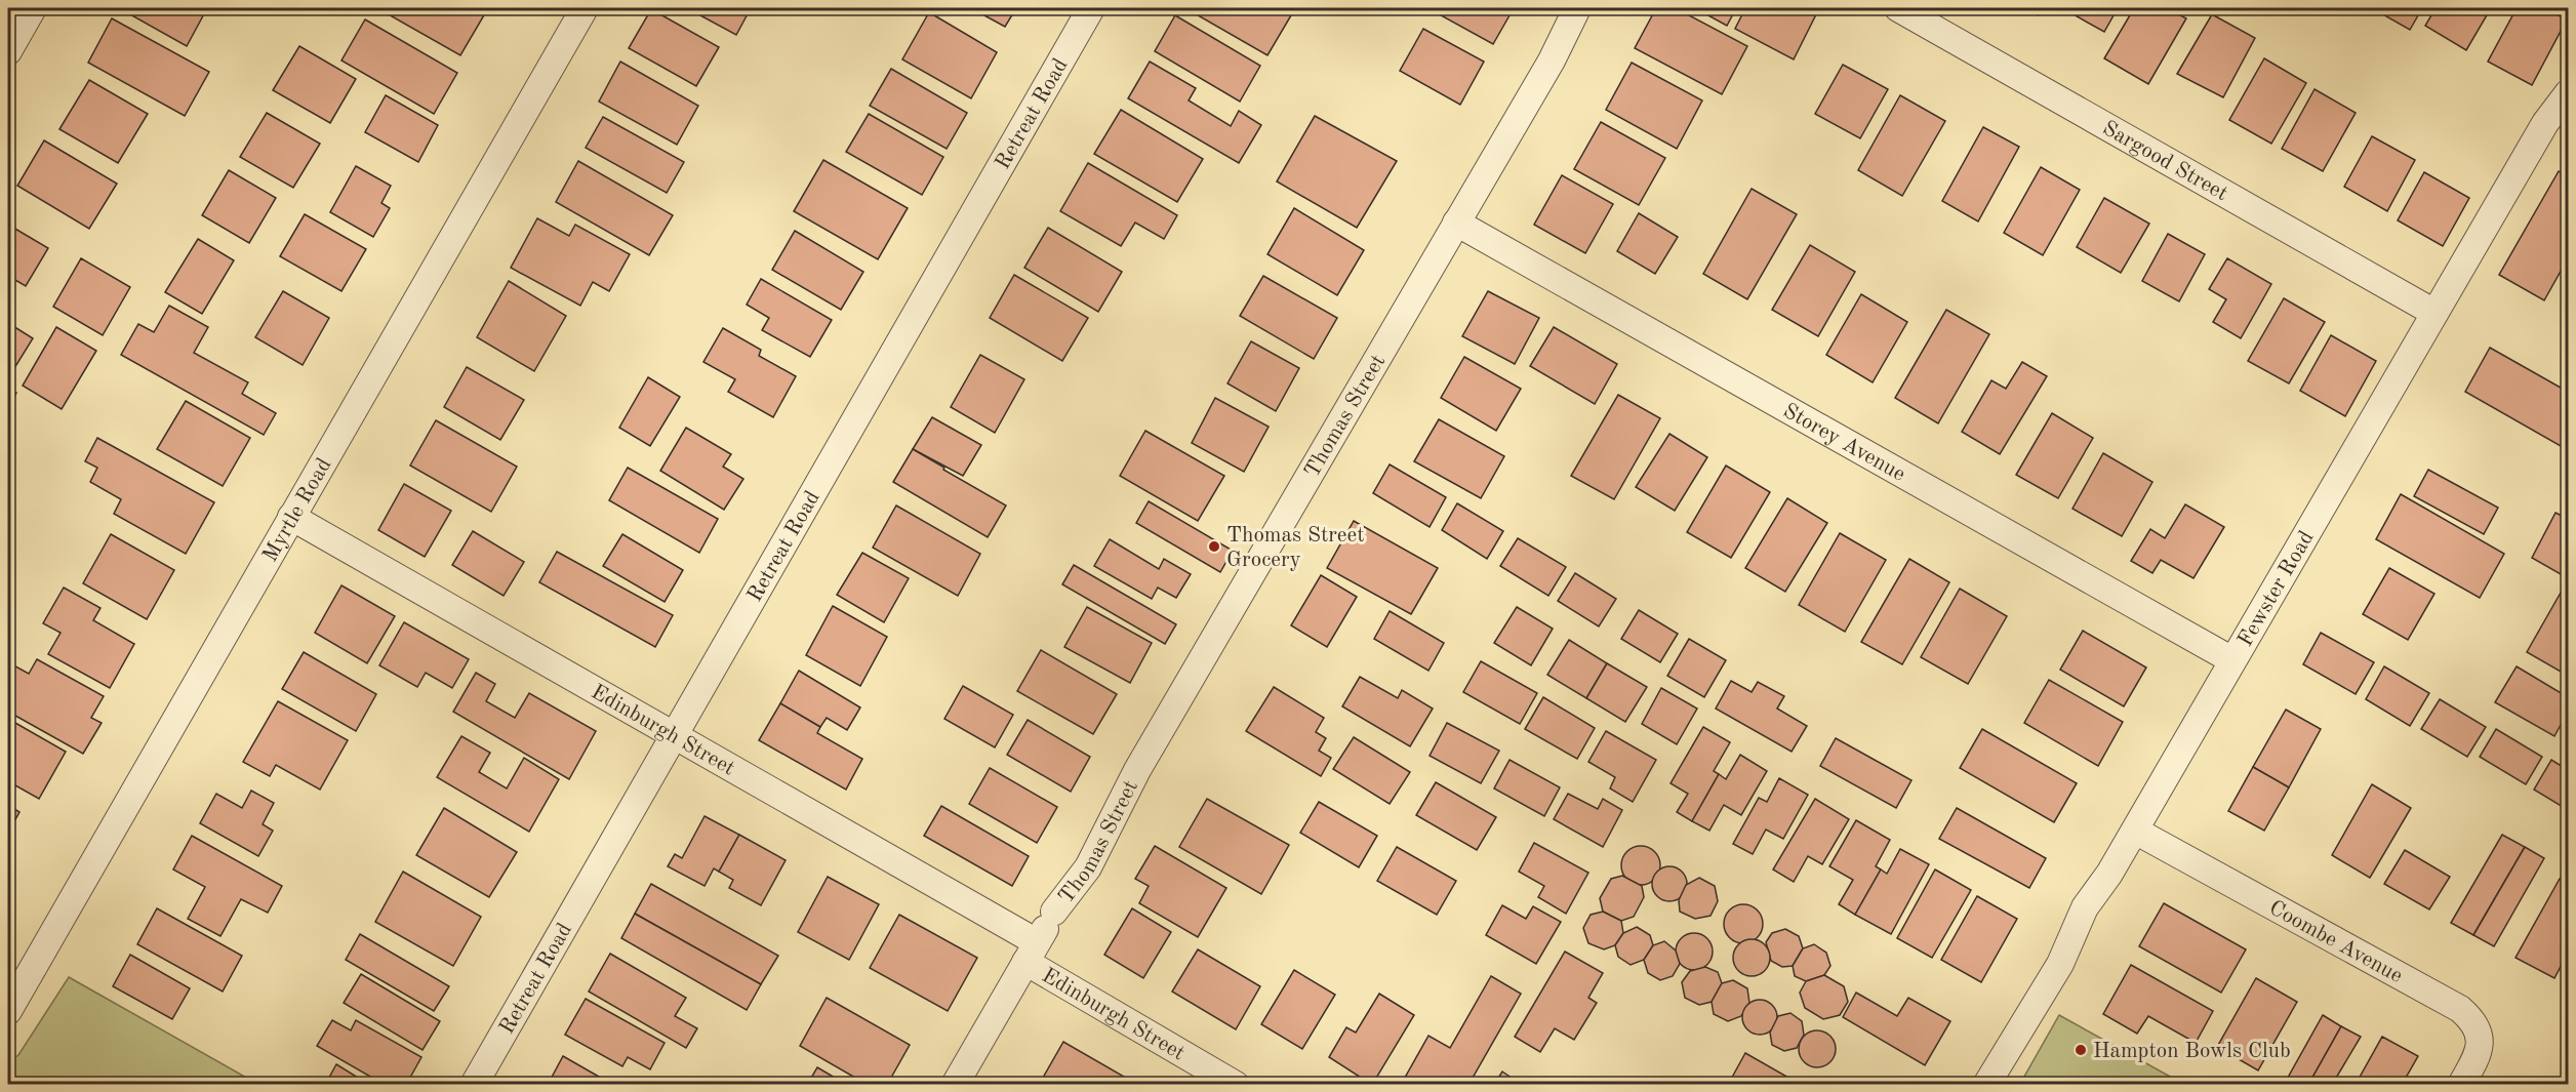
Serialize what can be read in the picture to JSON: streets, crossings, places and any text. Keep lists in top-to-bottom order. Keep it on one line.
{"streets":{"street":["Retreat Road","Sargood Street","Thomas Street","Storey Avenue","Myrtle Road","Fewster Road","Edinburgh Street","Coombe Avenue"]},"crossings":[["Retreat Road","Edinburgh Street"],["Sargood Street","Fewster Road"],["Thomas Street","Storey Avenue"],["Thomas Street","Edinburgh Street"],["Storey Avenue","Fewster Road"],["Myrtle Road","Edinburgh Street"],["Fewster Road","Coombe Avenue"]],"places":["Thomas Street Grocery","Hampton Bowls Club"]}
